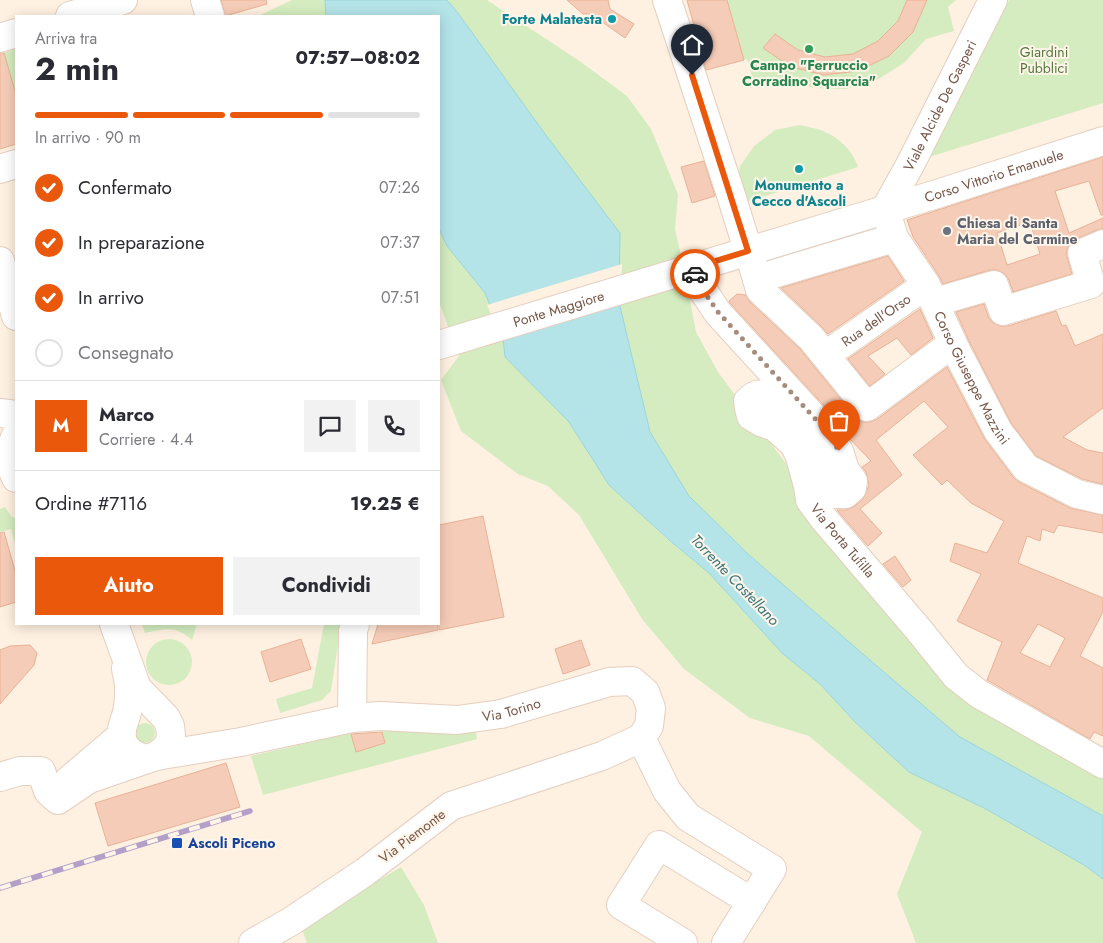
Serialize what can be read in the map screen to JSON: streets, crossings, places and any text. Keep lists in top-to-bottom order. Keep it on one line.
{"streets":{"street":["Viale Alcide De Gasperi","Corso Vittorio Emanuele","Ponte Maggiore","Rua dell'Orso","Corso Giuseppe Mazzini","Via Porta Tufilla","Via Torino","Via Piemonte"]},"crossings":[["Viale Alcide De Gasperi","Corso Vittorio Emanuele"],["Viale Alcide De Gasperi","Corso Giuseppe Mazzini"],["Corso Vittorio Emanuele","Ponte Maggiore"],["Corso Vittorio Emanuele","Corso Giuseppe Mazzini"],["Ponte Maggiore","Via Porta Tufilla"],["Rua dell'Orso","Corso Giuseppe Mazzini"],["Via Torino","Via Piemonte"]],"water":["Torrente Castellano"],"parks":["Giardini Pubblici"],"places":{"other":["Forte Malatesta","Campo \"Ferruccio Corradino Squarcia\"","Monumento a Cecco d'Ascoli","Chiesa di Santa Maria del Carmine"],"transit":["Ascoli Piceno"]},"page":{"heading":["2 min","Arriva tra","07:57–08:02"],"panel":["Marco","Corriere · 4.4","Ordine #7116","19.25 €"],"bar":"In arrivo · 90 m","list":[["Confermato","07:26"],["In preparazione","07:37"],["In arrivo","07:51"],"Consegnato"],"round":"M","buttons":["Aiuto","Condividi"]}}
